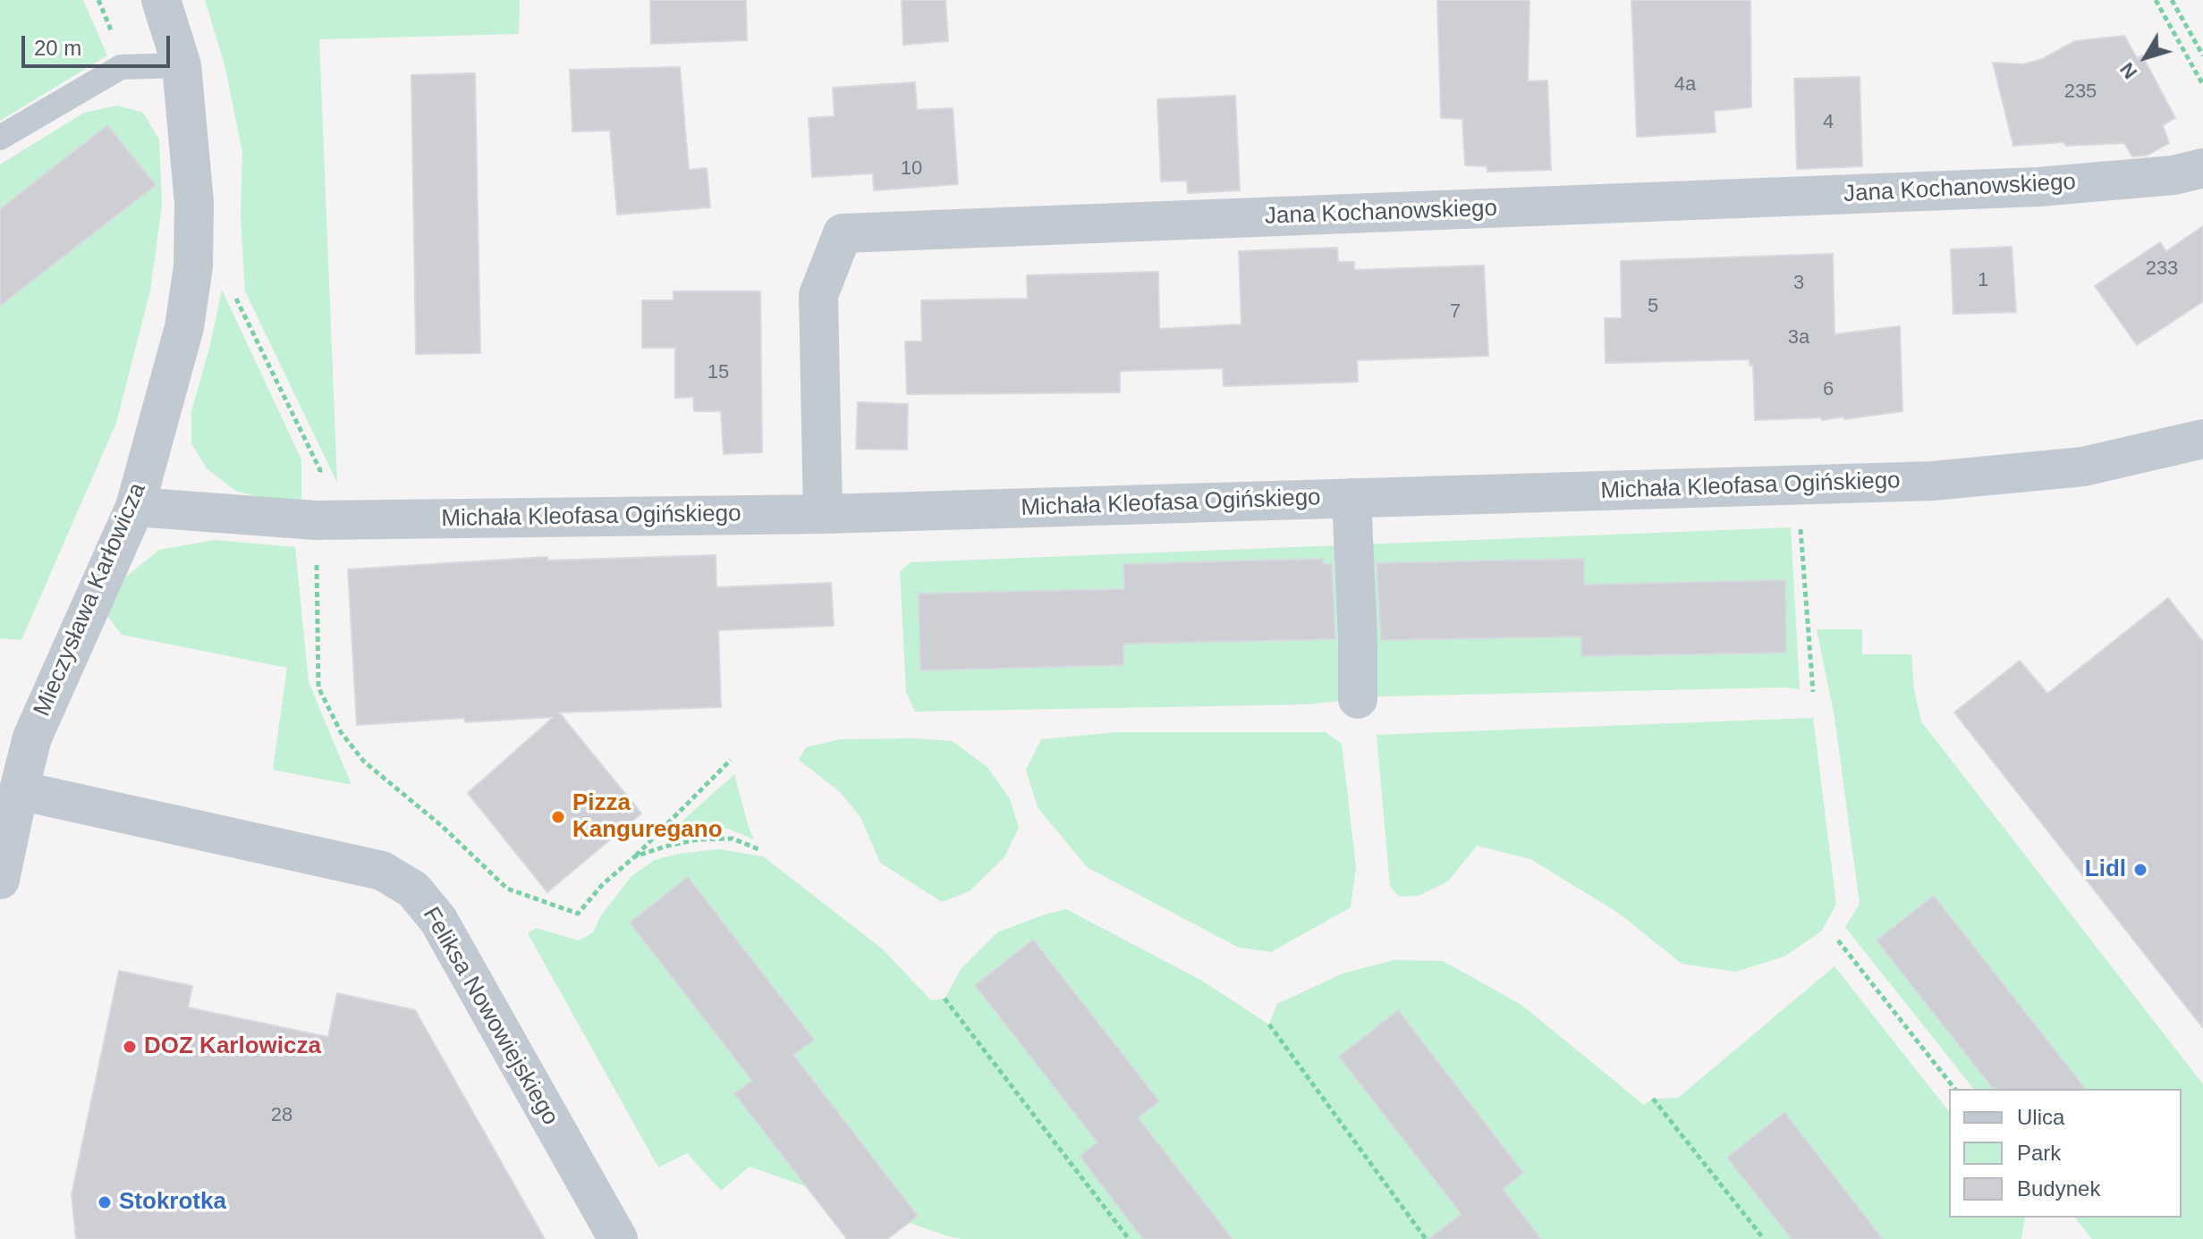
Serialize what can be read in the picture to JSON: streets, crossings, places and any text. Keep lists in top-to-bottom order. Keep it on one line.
{"streets":{"street":["Jana Kochanowskiego","Michała Kleofasa Ogińskiego","Mieczysława Karłowicza","Feliksa Nowowiejskiego"]},"crossings":[["Jana Kochanowskiego","Michała Kleofasa Ogińskiego"],["Michała Kleofasa Ogińskiego","Mieczysława Karłowicza"],["Mieczysława Karłowicza","Feliksa Nowowiejskiego"]],"places":["Pizza Kanguregano","Lidl","DOZ Karlowicza","Stokrotka"],"house_numbers":["4a","235","4","10","233","1","3","5","7","3a","15","6","28"],"legend":["Ulica","Park","Budynek"],"scale_bar":"20 m","north":"bottom left"}
